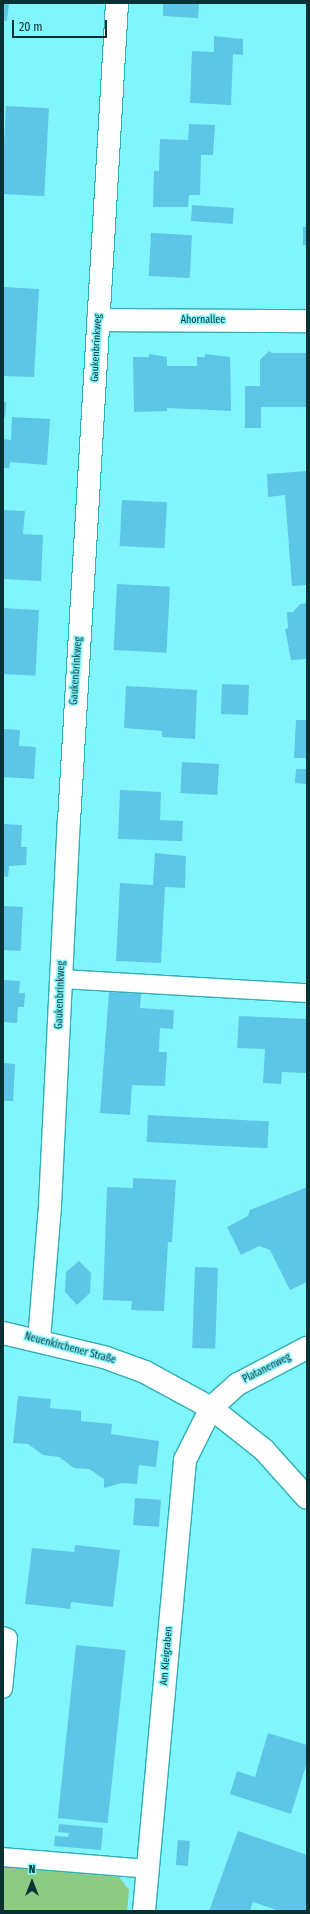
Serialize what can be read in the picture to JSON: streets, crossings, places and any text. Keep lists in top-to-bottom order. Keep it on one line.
{"streets":{"street":["Ahornallee","Gaukenbrinkweg","Neuenkirchener Straße","Platanenweg","Am Kleigraben"]},"crossings":[["Ahornallee","Gaukenbrinkweg"],["Gaukenbrinkweg","Neuenkirchener Straße"],["Neuenkirchener Straße","Platanenweg"],["Neuenkirchener Straße","Am Kleigraben"],["Platanenweg","Am Kleigraben"]],"scale_bar":"20 m","north":"top"}
